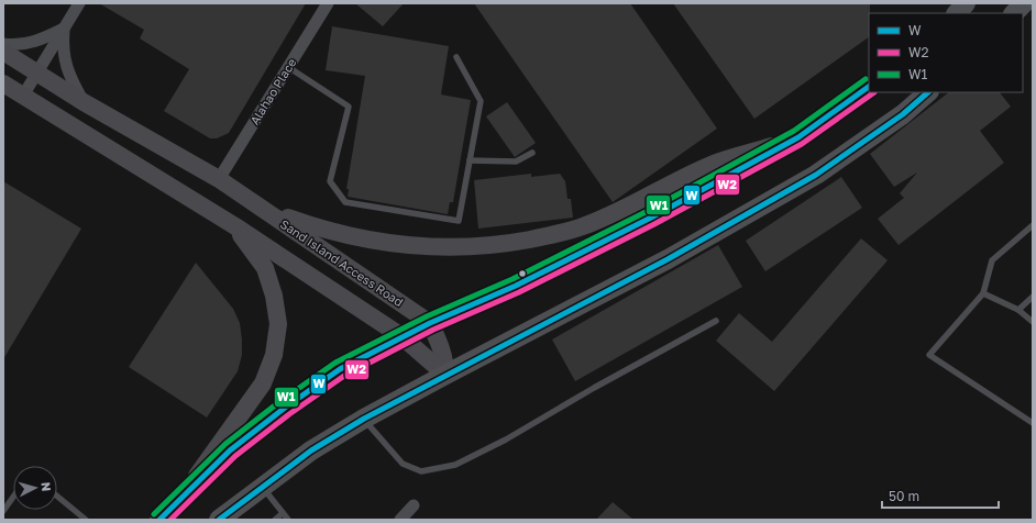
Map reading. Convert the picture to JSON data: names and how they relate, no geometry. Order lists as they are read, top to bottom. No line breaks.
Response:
{"streets":{"main road":["Sand Island Access Road"],"street":["Alahao Place"]},"crossings":[["Alahao Place","Sand Island Access Road"]],"lines":["transit line W1","transit line W","transit line W2"],"legend":["W","W2","W1"],"scale_bar":"50 m","north":"right"}
